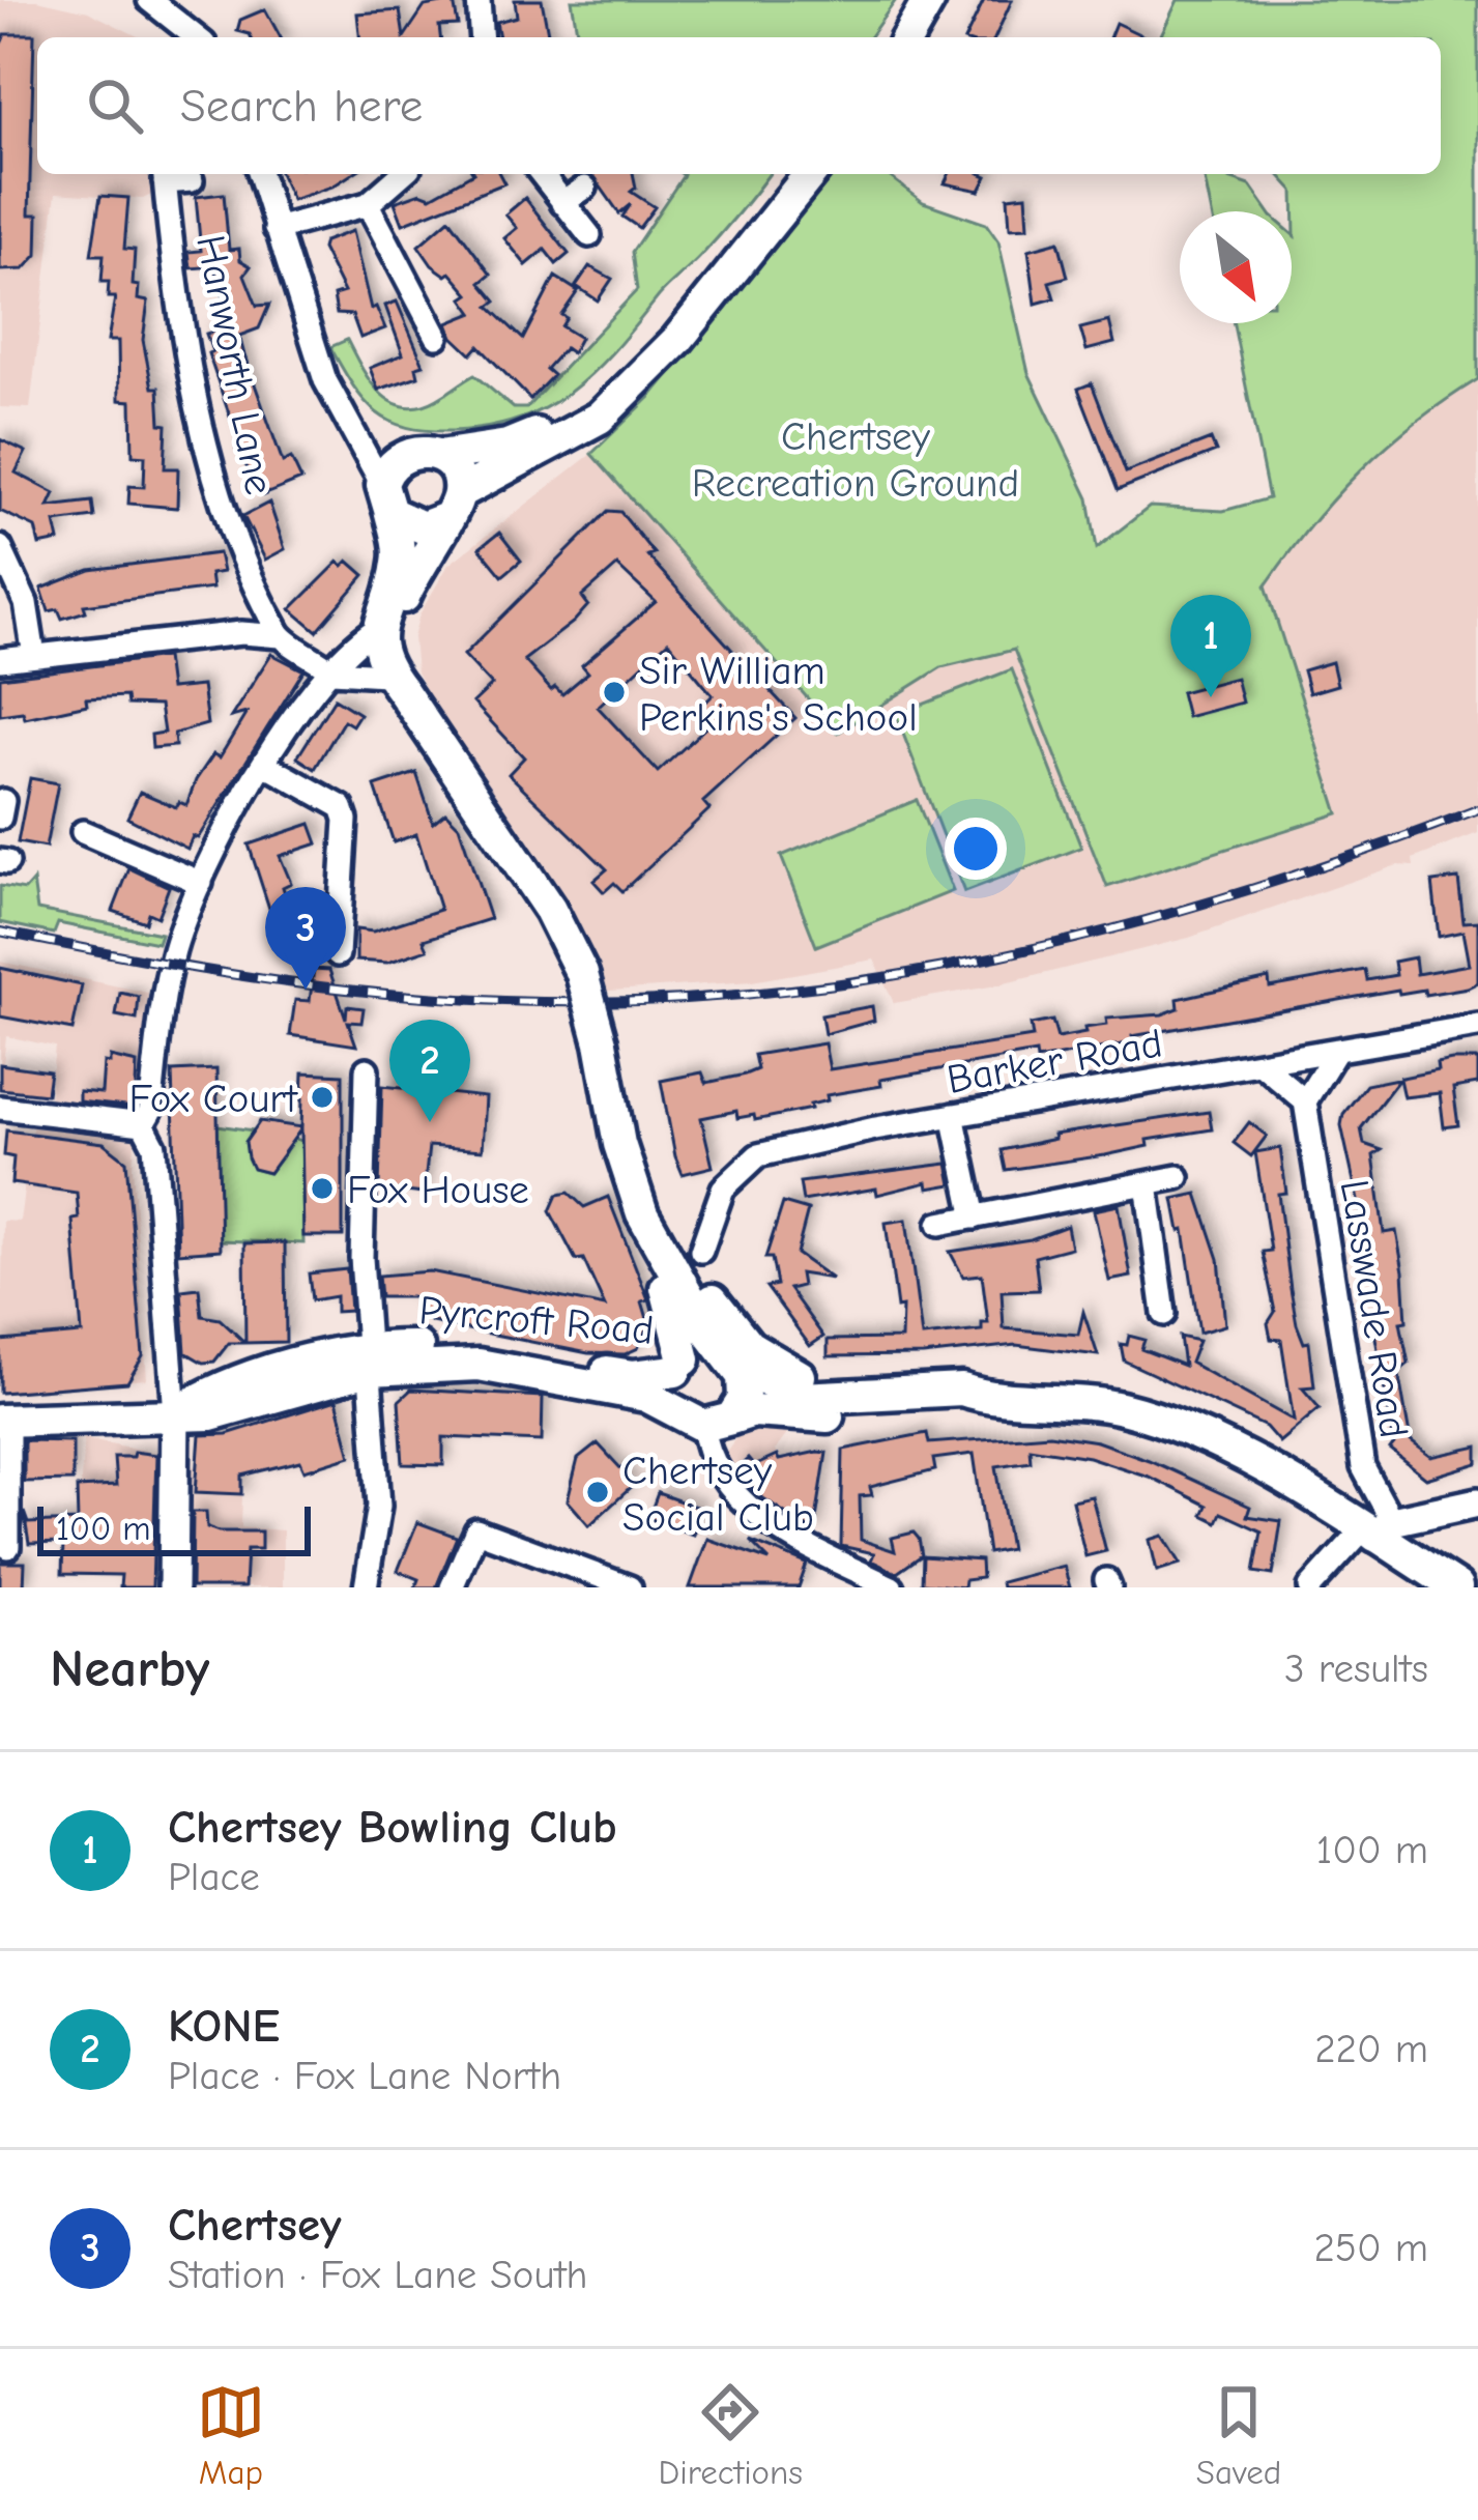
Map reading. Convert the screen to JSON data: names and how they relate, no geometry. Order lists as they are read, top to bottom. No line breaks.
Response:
{"streets":{"main road":["Pyrcroft Road"],"street":["Hanworth Lane","Barker Road","Lasswade Road"]},"crossings":[["Lasswade Road","Pyrcroft Road"]],"parks":["Chertsey Recreation Ground"],"places":["Sir William Perkins's School","Fox Court","Fox House","Chertsey Social Club"],"scale_bar":"100 m","north":"bottom right","page":{"search":"Search here","pins":["1","3","2"],"scale":"100 m","heading":["Nearby","3 results"],"list":[{"mark":"1","name":"Chertsey Bowling Club","note":"Place","value":"100 m"},{"mark":"2","name":"KONE","note":"Place · Fox Lane North","value":"220 m"},{"mark":"3","name":"Chertsey","note":"Station · Fox Lane South","value":"250 m"}],"nav":["Map","Directions","Saved"]}}
